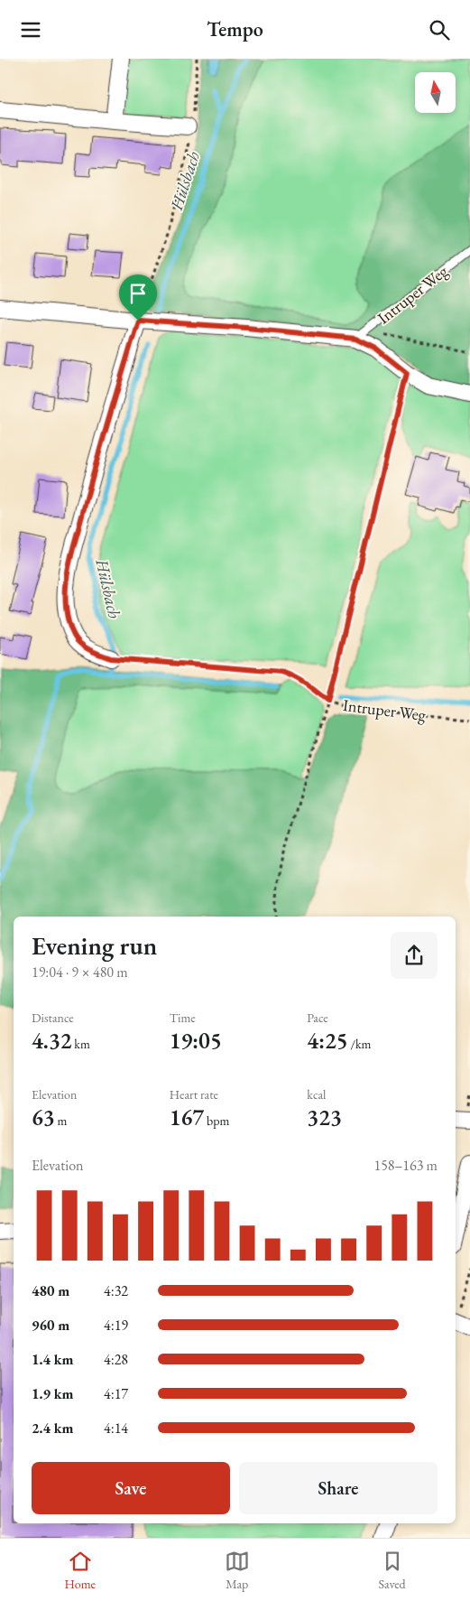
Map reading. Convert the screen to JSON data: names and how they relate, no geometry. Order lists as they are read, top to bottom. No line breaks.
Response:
{"streets":{"street":["Intruper Weg"]},"water":["Hülsbach"],"north":"top","page":{"header":"Tempo","heading":["Evening run","19:04 · 9 × 480 m"],"stats":[["Distance","4.32 km"],["Time","19:05"],["Pace","4:25 /km"],["Elevation","63 m"],["Heart rate","167 bpm"],["kcal","323"]],"chart":["Elevation","158–163 m"],"list":[{"name":"480 m","note":"4:32"},{"name":"960 m","note":"4:19"},{"name":"1.4 km","note":"4:28"},{"name":"1.9 km","note":"4:17"},{"name":"2.4 km","note":"4:14"}],"buttons":["Save","Share"],"tabs":["Home","Map","Saved"]}}
